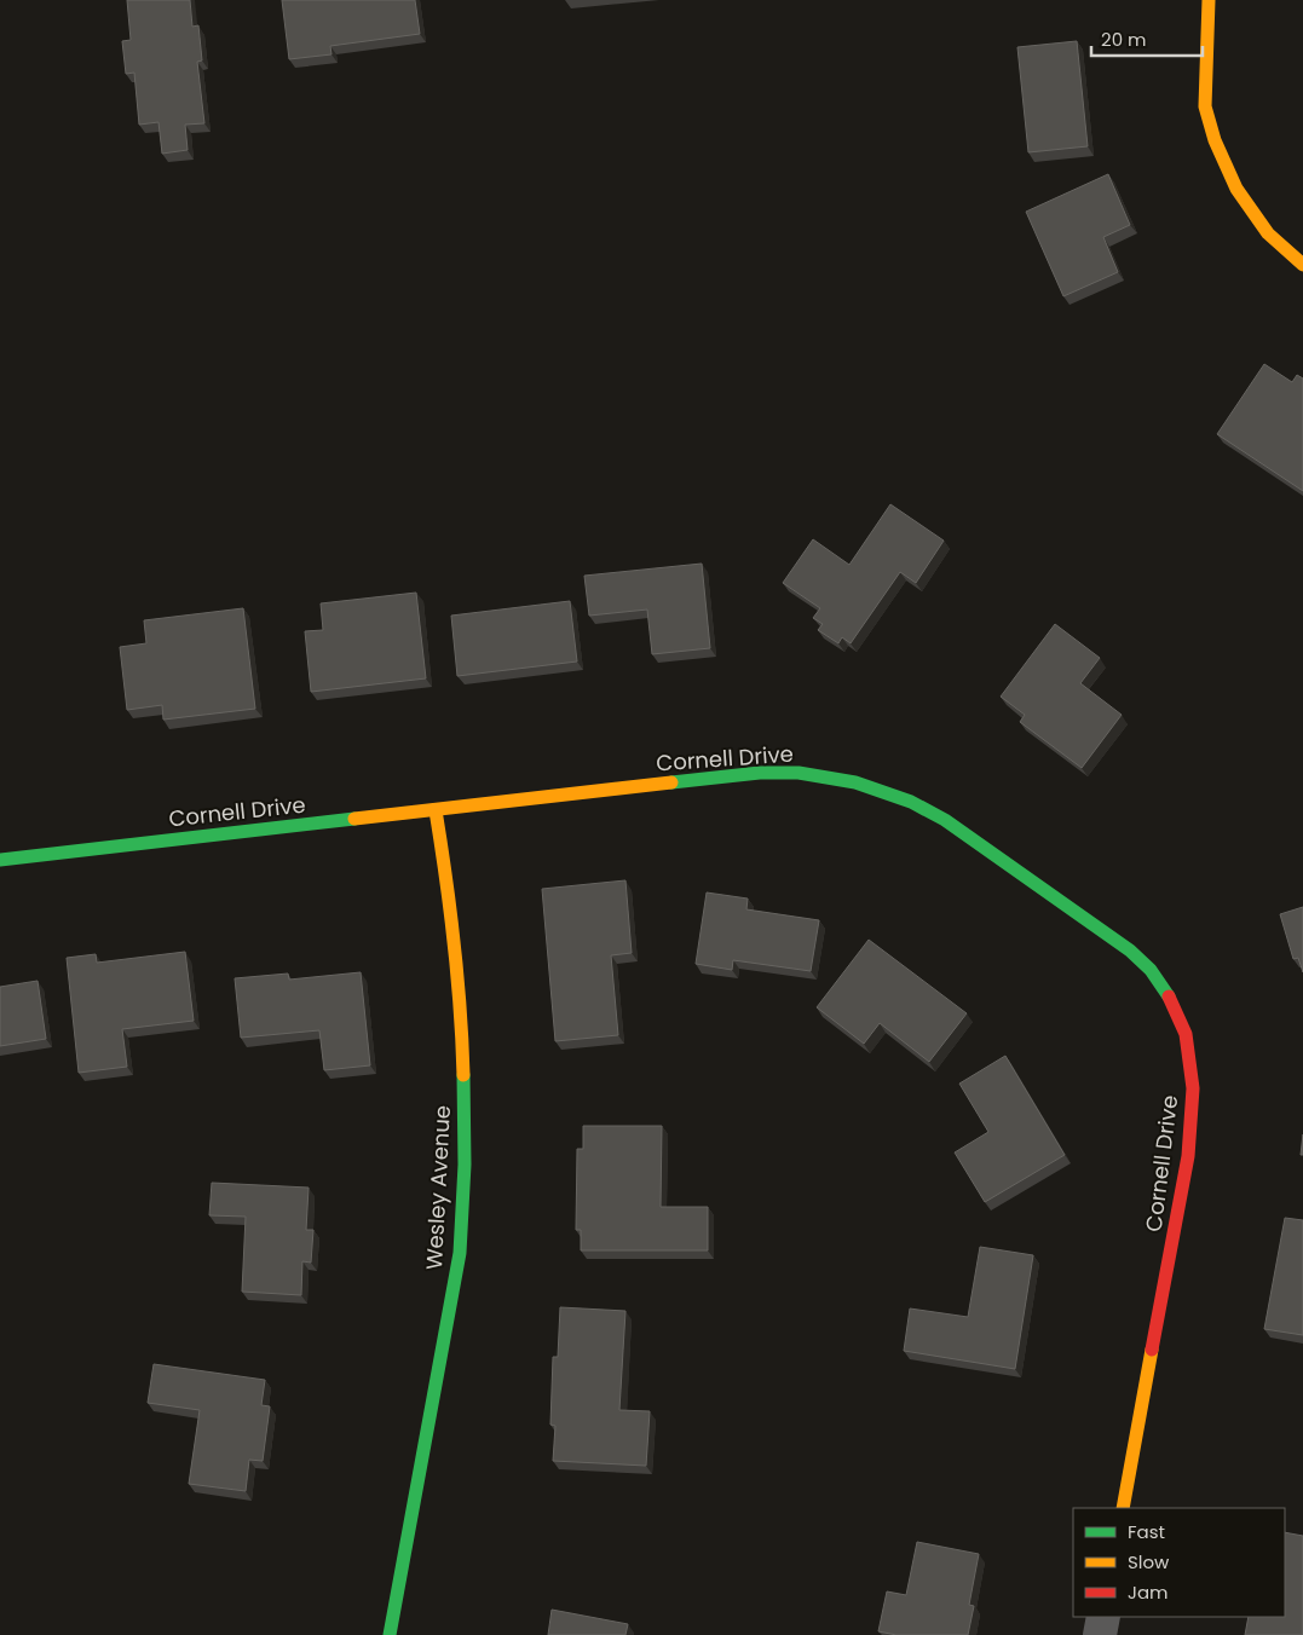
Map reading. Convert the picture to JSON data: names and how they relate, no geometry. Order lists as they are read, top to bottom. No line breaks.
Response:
{"streets":{"street":["Cornell Drive","Wesley Avenue"]},"crossings":[["Cornell Drive","Wesley Avenue"]],"legend":["Fast","Slow","Jam"],"scale_bar":"20 m"}
